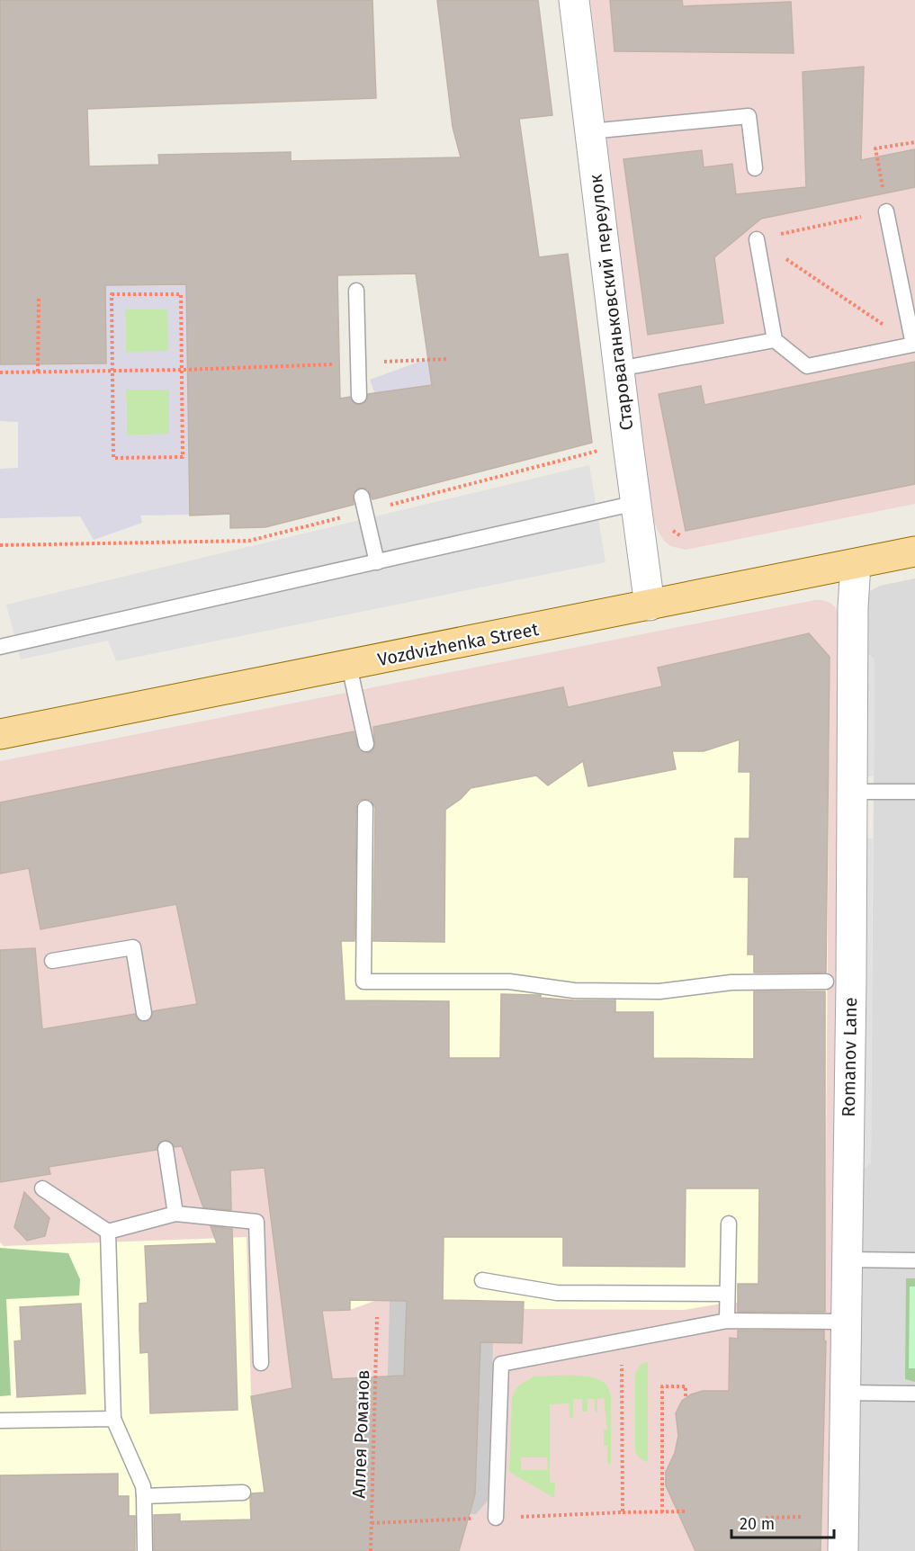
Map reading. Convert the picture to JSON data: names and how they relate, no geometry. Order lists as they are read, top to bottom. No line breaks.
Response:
{"streets":{"main road":["Vozdvizhenka Street"],"street":["Староваганьковский переулок","Romanov Lane"],"path":["Аллея Романов"]},"crossings":[["Староваганьковский переулок","Vozdvizhenka Street"],["Vozdvizhenka Street","Romanov Lane"]],"scale_bar":"20 m"}
